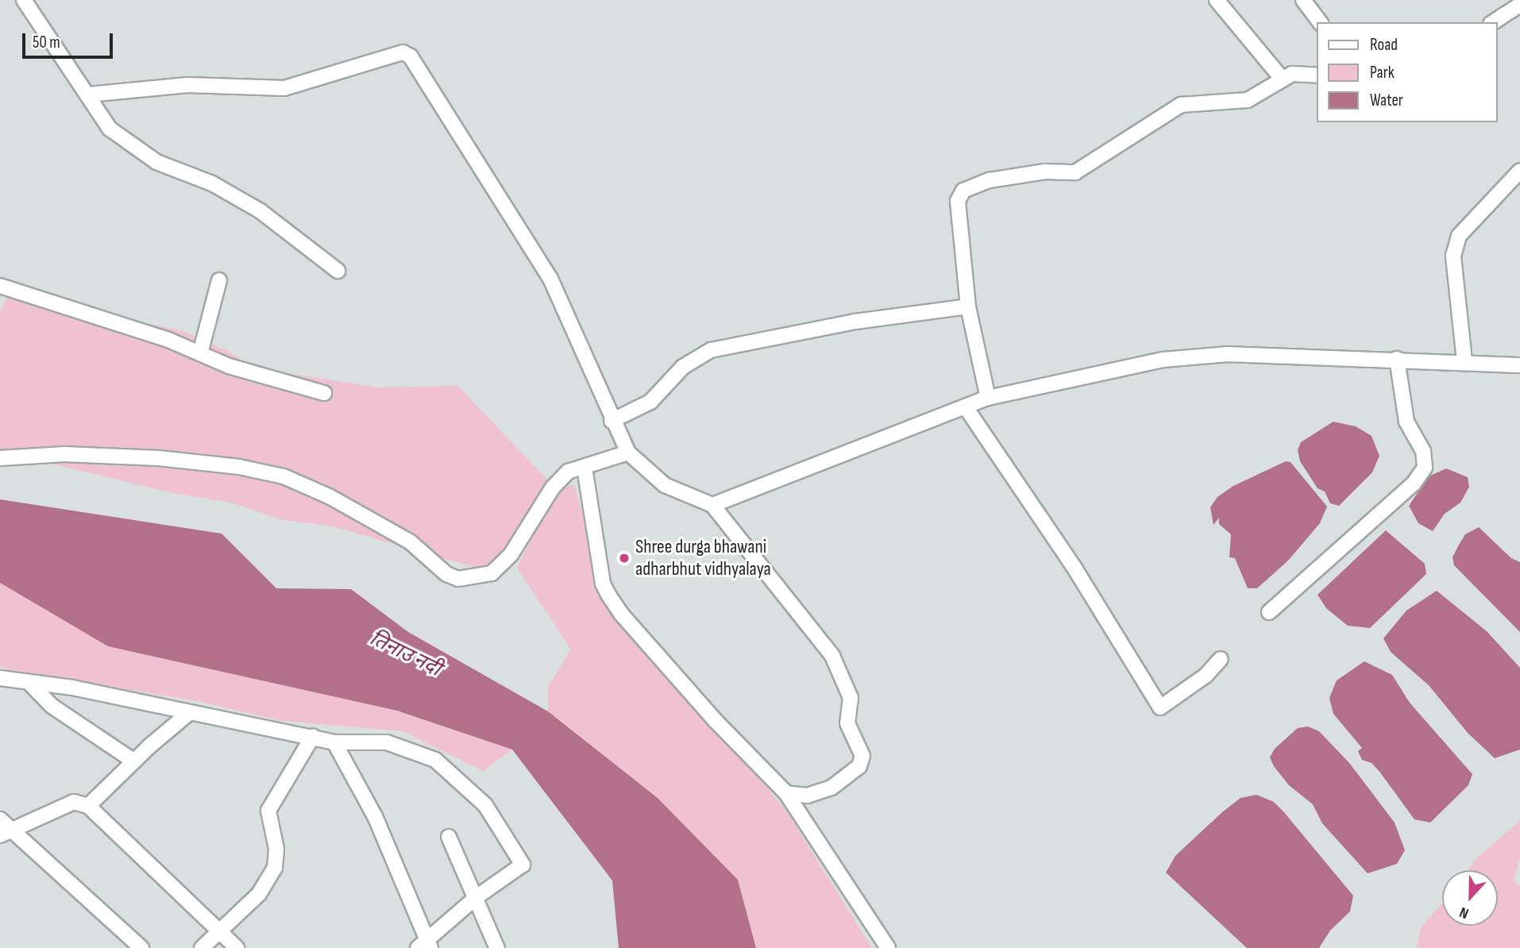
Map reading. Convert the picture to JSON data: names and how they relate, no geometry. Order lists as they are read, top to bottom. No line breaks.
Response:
{"water":["तिनाउ नदी"],"places":["Shree durga bhawani adharbhut vidhyalaya"],"legend":["Road","Park","Water"],"scale_bar":"50 m","north":"bottom"}
